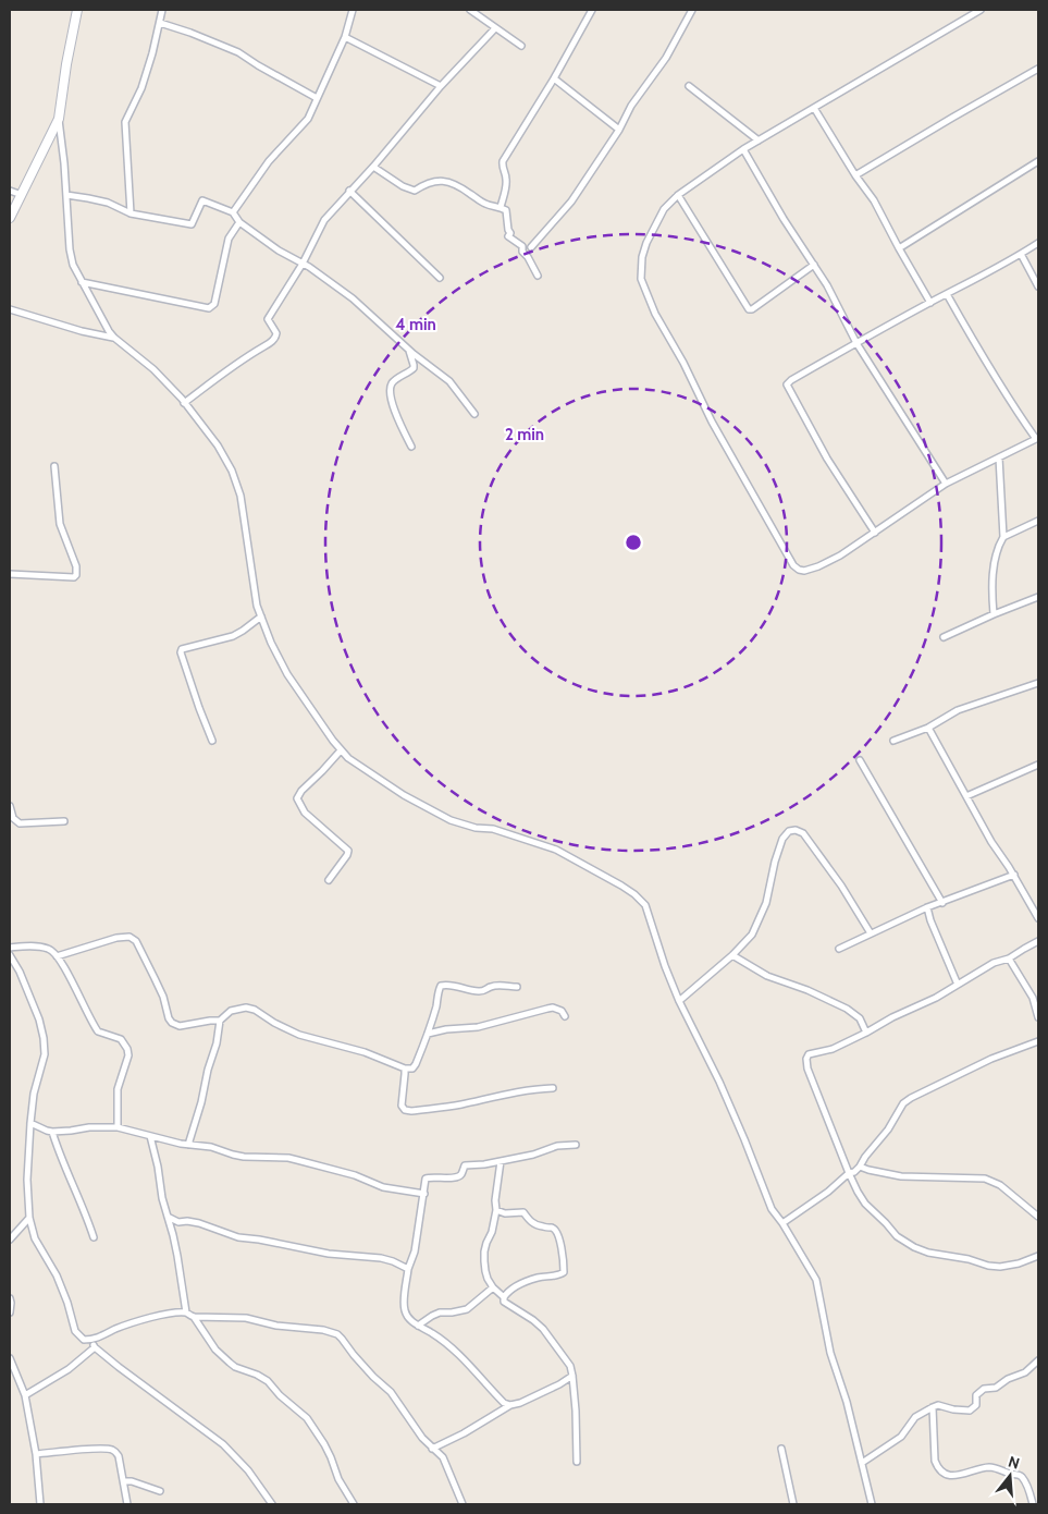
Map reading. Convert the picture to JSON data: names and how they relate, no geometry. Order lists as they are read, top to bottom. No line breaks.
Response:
{"north":"top","rings":["4 min","2 min"]}
